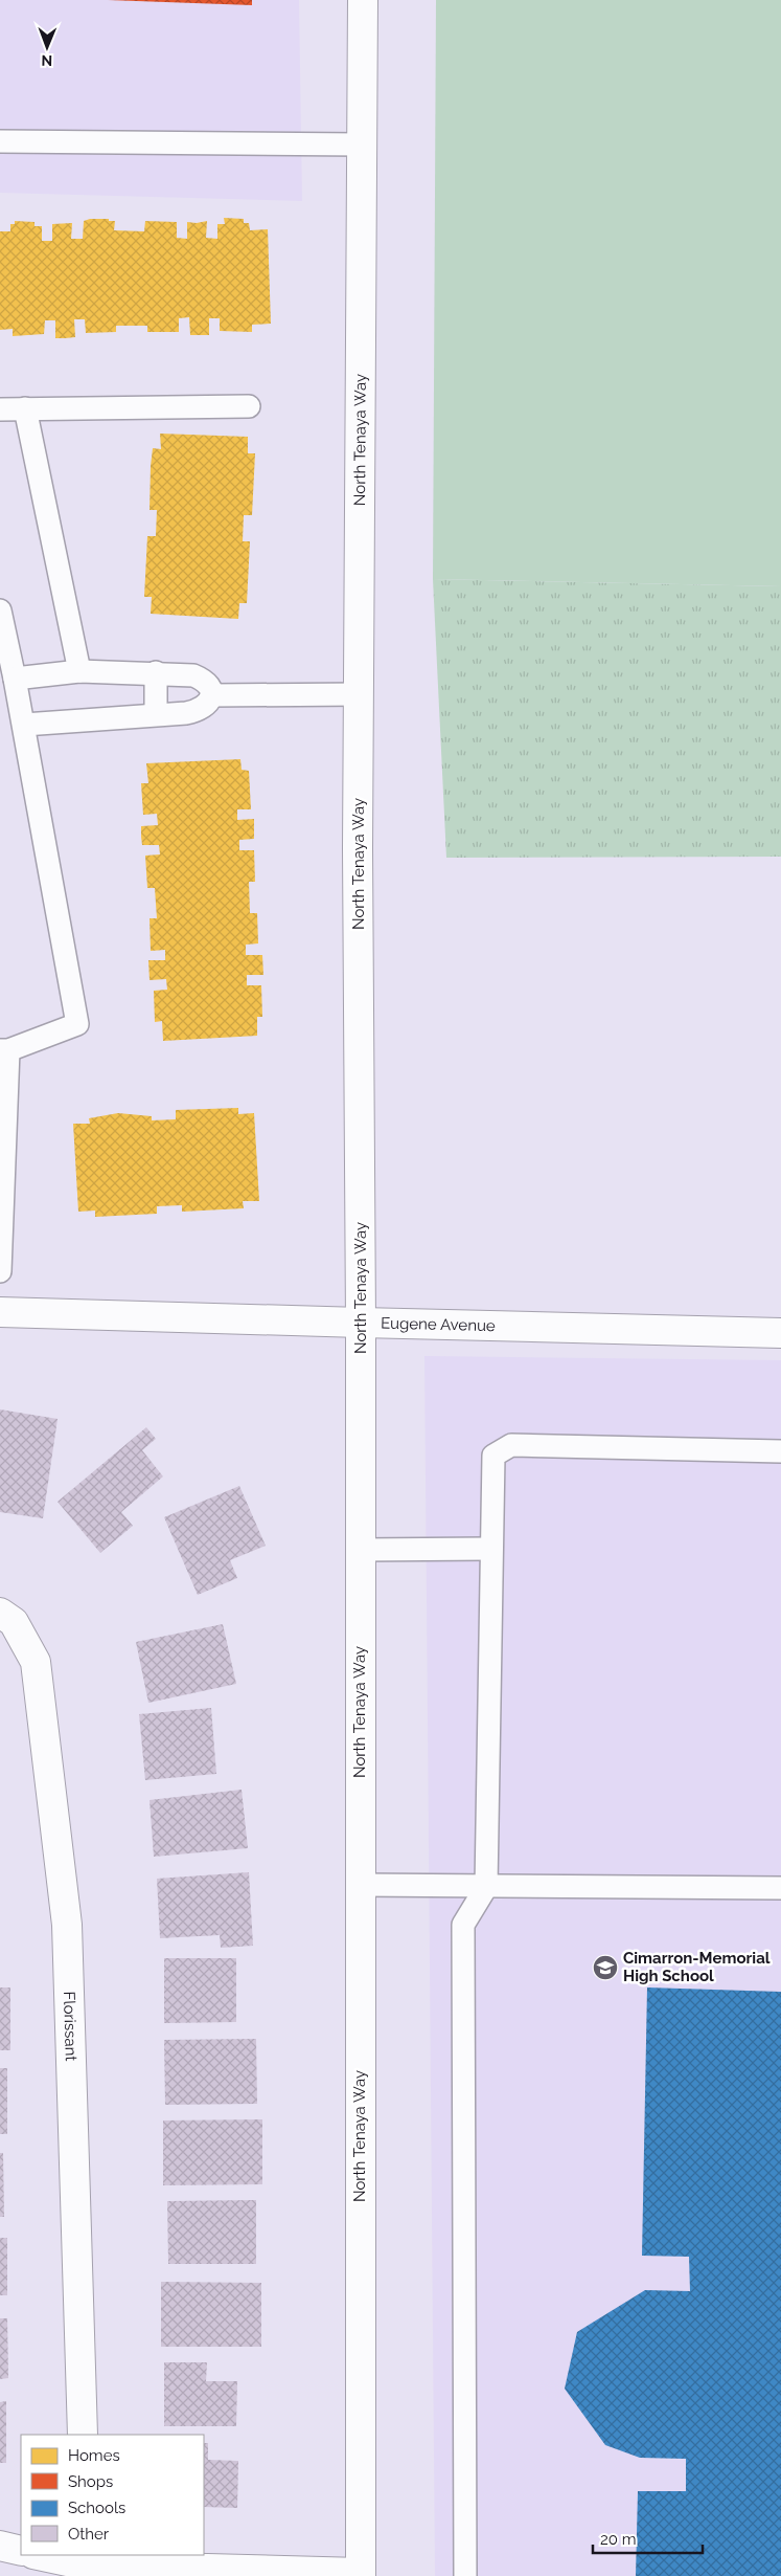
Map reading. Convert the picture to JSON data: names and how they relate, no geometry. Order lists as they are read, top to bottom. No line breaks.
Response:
{"streets":{"main road":["North Tenaya Way","Eugene Avenue","Florissant"]},"crossings":[["North Tenaya Way","Eugene Avenue"]],"places":{"school or university":["Cimarron-Memorial High School"]},"legend":["Homes","Shops","Schools","Other"],"scale_bar":"20 m","north":"bottom"}
